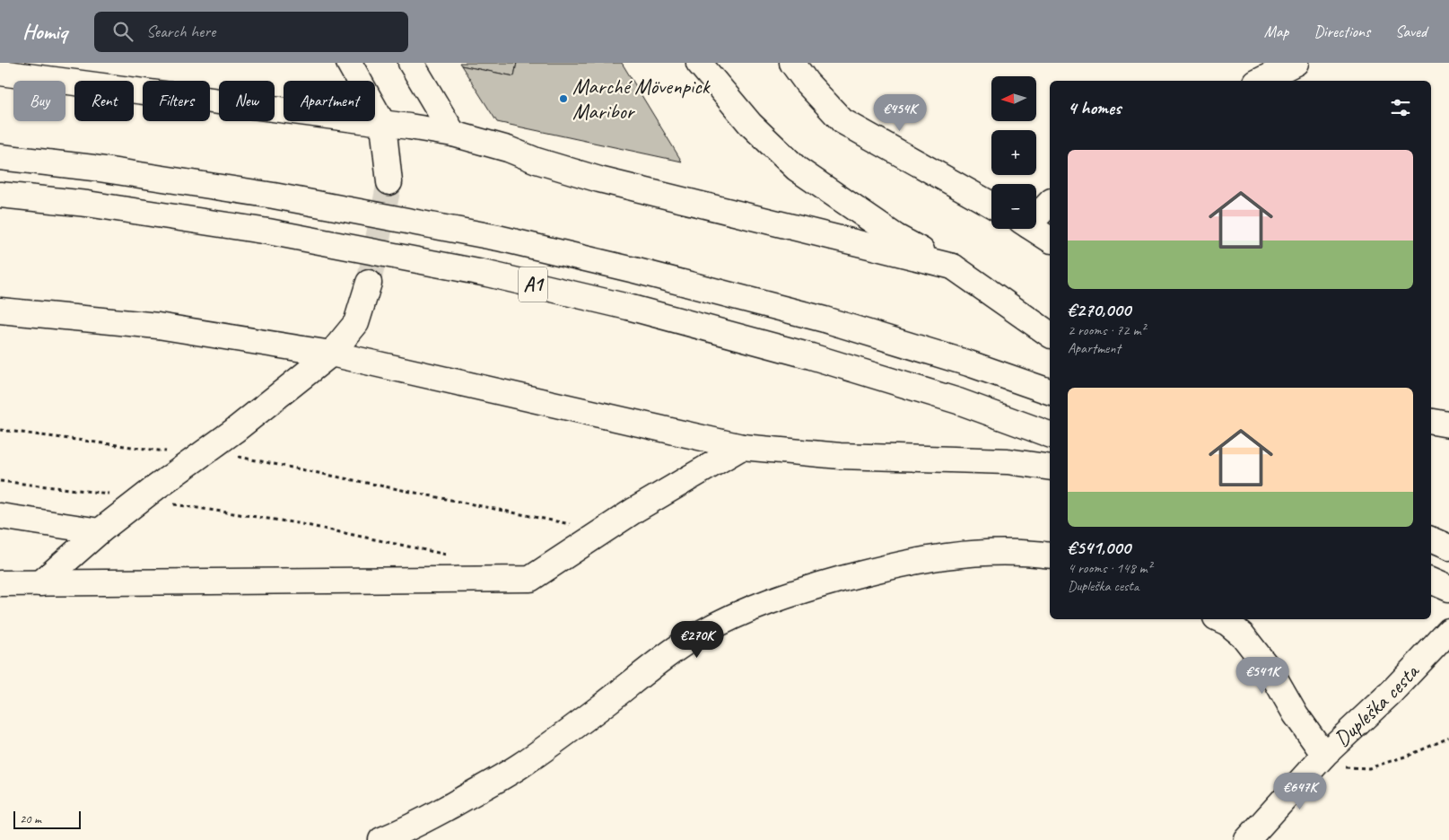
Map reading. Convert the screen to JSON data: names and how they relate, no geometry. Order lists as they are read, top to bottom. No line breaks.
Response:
{"streets":{"main road":["A1","Dupleška cesta"]},"places":["Marché Mövenpick Maribor"],"scale_bar":"20 m","north":"left","page":{"header":"Homiq","search":"Search here","nav":["Map","Directions","Saved"],"map_buttons":["+","−"],"chip":["Buy","Rent","Filters","New","Apartment"],"heading":"4 homes","price":["€454K","€270K","€541K","€647K"],"list":[{"name":"€270,000","note":"2 rooms · 72 m² · Apartment"},{"name":"€541,000","note":"4 rooms · 148 m² · Dupleška cesta"}],"scale":"20 m"}}
